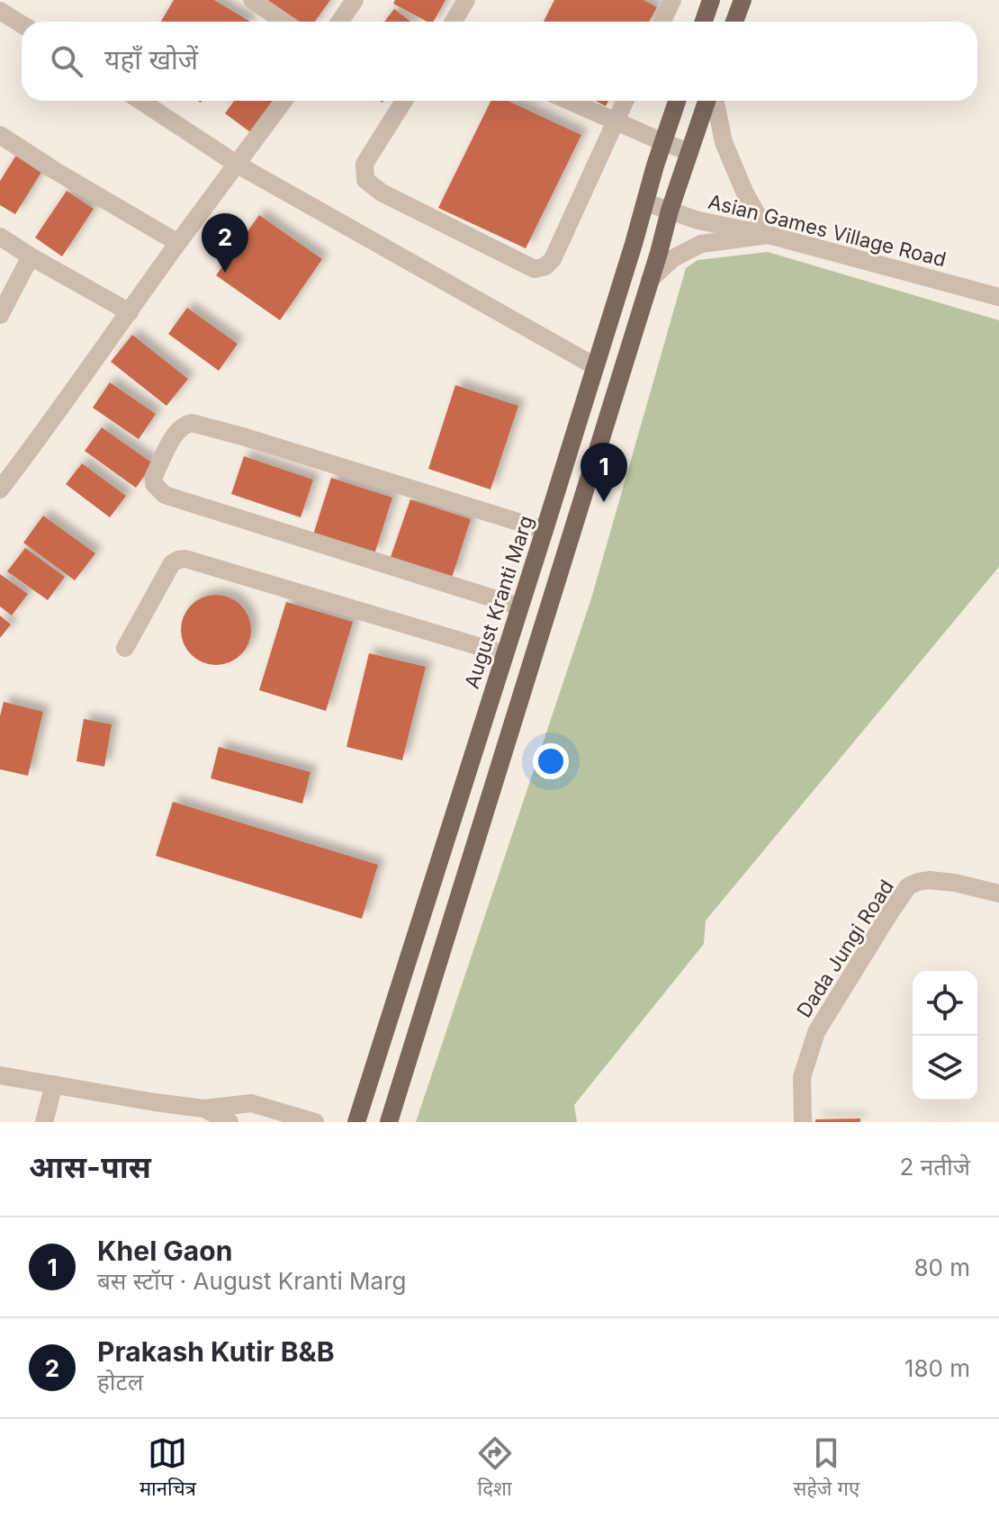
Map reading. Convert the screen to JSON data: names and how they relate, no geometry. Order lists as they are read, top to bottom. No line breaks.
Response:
{"streets":{"main road":["August Kranti Marg"],"street":["Asian Games Village Road","Dada Jungi Road"]},"crossings":[["Asian Games Village Road","August Kranti Marg"]],"page":{"search":"यहाँ खोजें","pins":["2","1"],"heading":["आस-पास","2 नतीजे"],"list":[{"mark":"1","name":"Khel Gaon","note":"बस स्टॉप · August Kranti Marg","value":"80 m"},{"mark":"2","name":"Prakash Kutir B&B","note":"होटल","value":"180 m"}],"nav":["मानचित्र","दिशा","सहेजे गए"]}}
